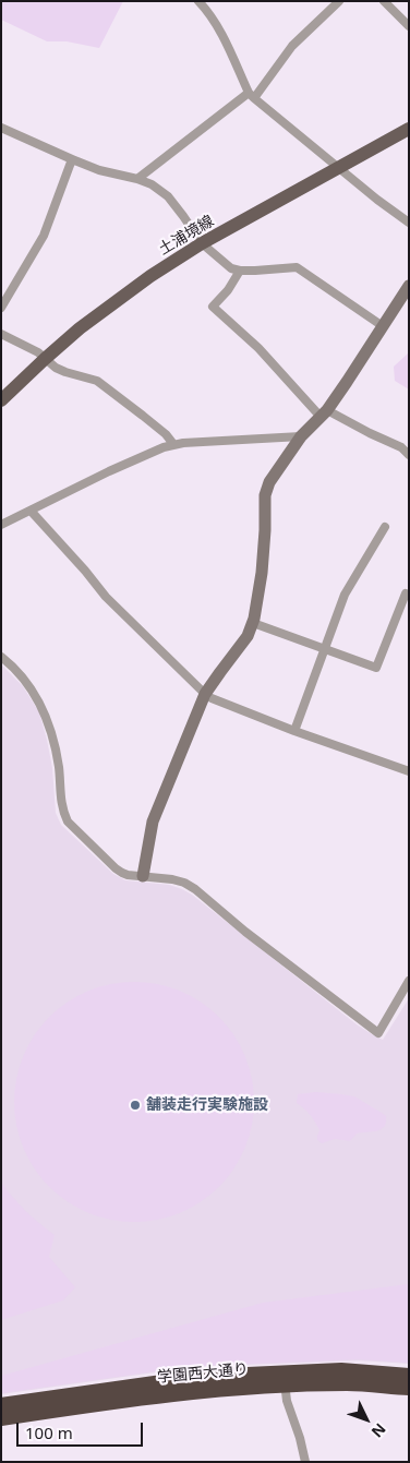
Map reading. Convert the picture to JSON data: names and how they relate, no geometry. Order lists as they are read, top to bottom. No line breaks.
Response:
{"streets":{"highway":["学園西大通り"],"main road":["土浦境線"]},"places":["舗装走行実験施設"],"scale_bar":"100 m","north":"bottom right"}
